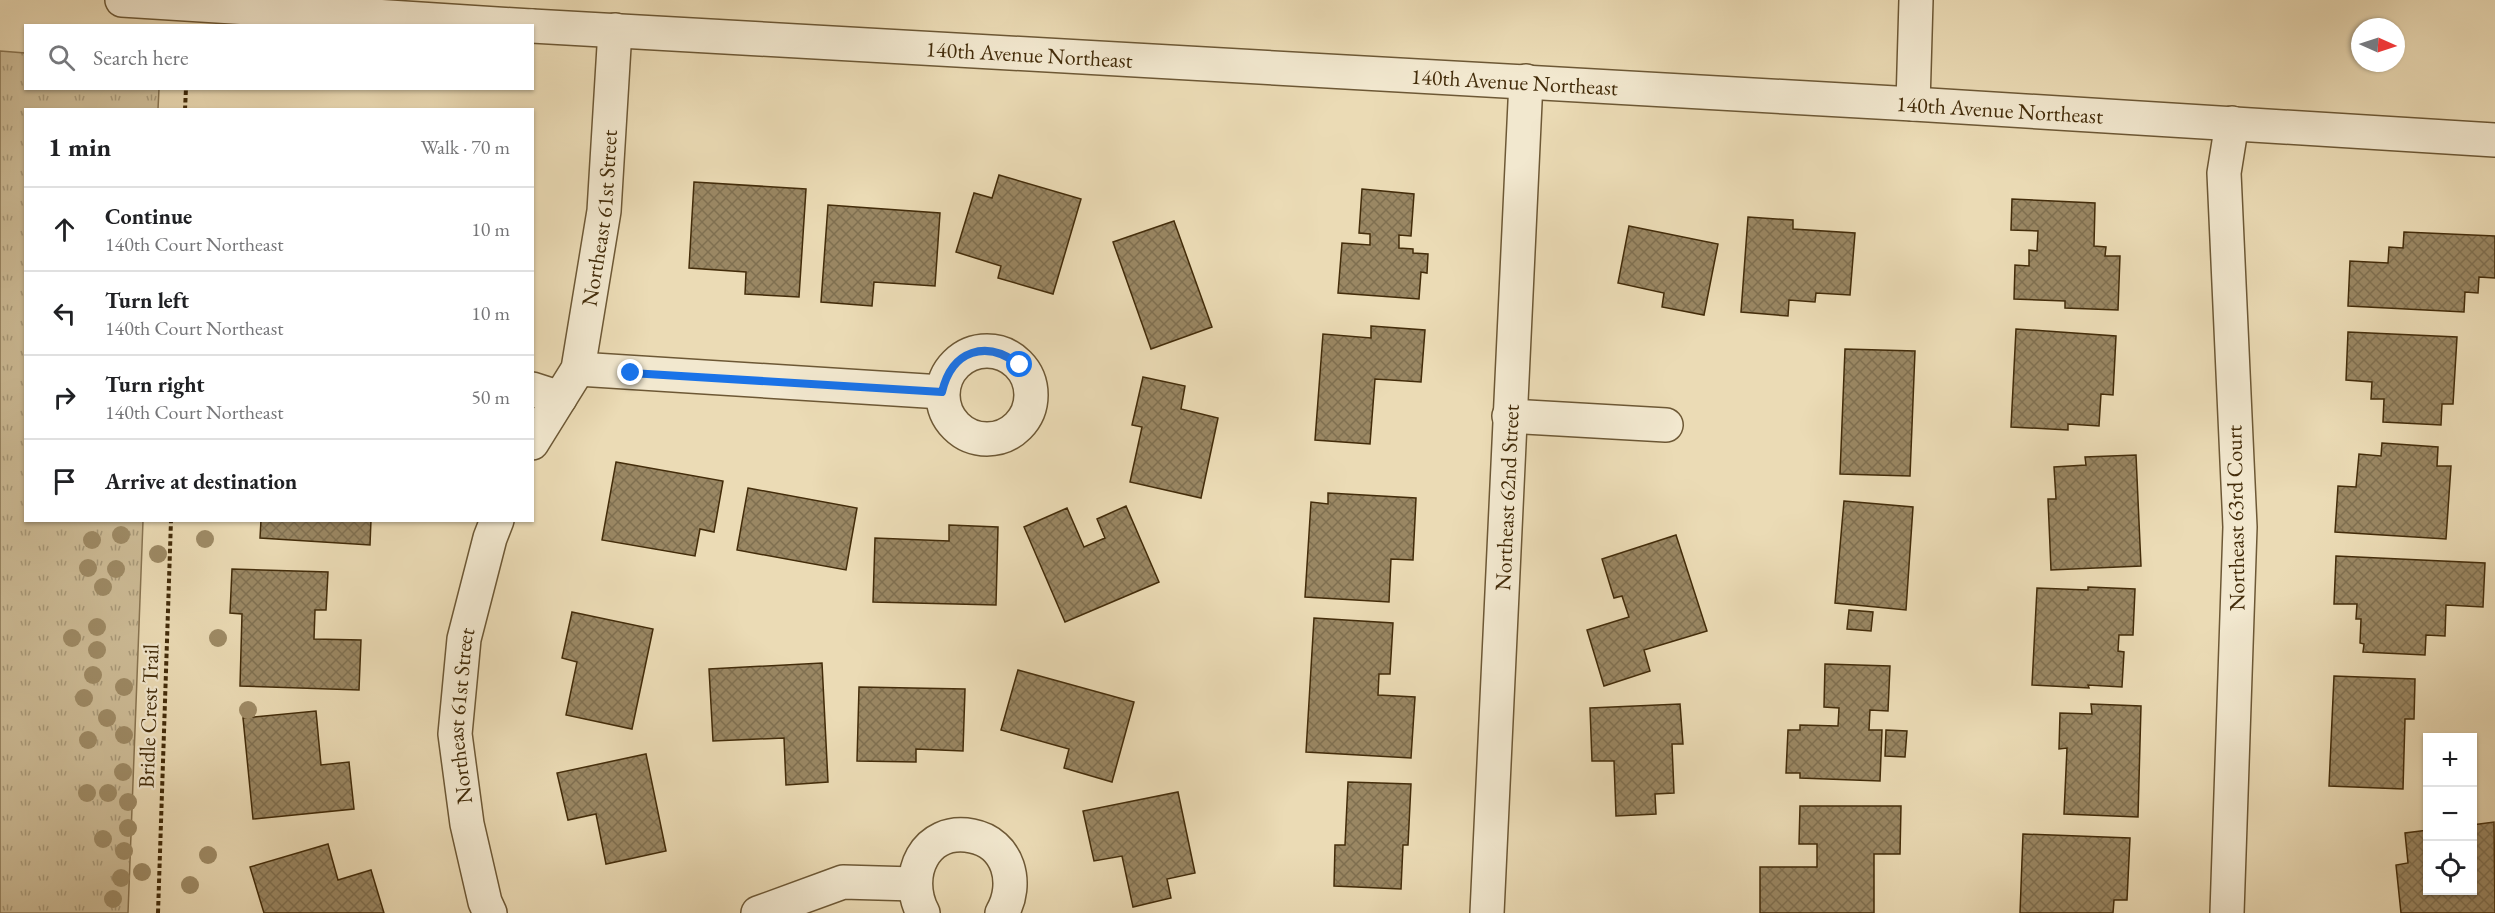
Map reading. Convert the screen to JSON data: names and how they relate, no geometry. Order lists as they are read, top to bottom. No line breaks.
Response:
{"streets":{"street":["140th Avenue Northeast","Northeast 61st Street","Northeast 62nd Street","Northeast 63rd Court"],"path":["Bridle Crest Trail"]},"crossings":[["140th Avenue Northeast","Northeast 61st Street"],["140th Avenue Northeast","Northeast 62nd Street"],["140th Avenue Northeast","Northeast 63rd Court"]],"north":"right","page":{"search":"Search here","heading":["1 min","Walk · 70 m"],"list":[["Continue","140th Court Northeast","10 m"],["Turn left","140th Court Northeast","10 m"],["Turn right","140th Court Northeast","50 m"],"Arrive at destination"],"map_buttons":["+","−"]}}
